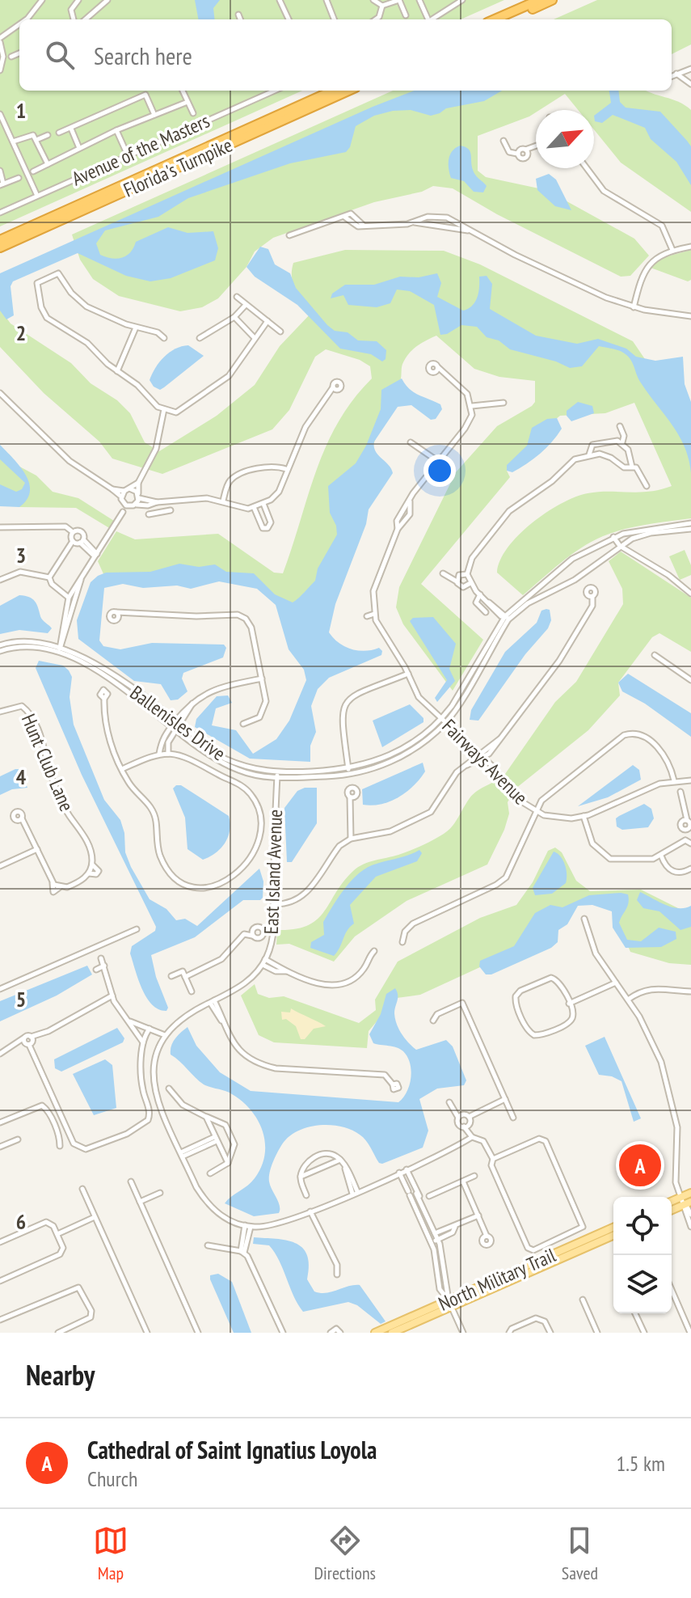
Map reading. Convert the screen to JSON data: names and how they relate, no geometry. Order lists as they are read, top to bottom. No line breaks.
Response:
{"streets":{"highway":["Florida's Turnpike"],"main road":["North Military Trail"],"street":["Avenue of the Masters","Ballenisles Drive","Fairways Avenue","Hunt Club Lane","East Island Avenue"]},"crossings":[["Ballenisles Drive","Fairways Avenue"],["Ballenisles Drive","East Island Avenue"]],"north":"top right","page":{"search":"Search here","pins":"A","heading":"Nearby","list":[{"mark":"A","name":"Cathedral of Saint Ignatius Loyola","note":"Church","value":"1.5 km"}],"nav":["Map","Directions","Saved"]},"grid":{"rows":["1","2","3","4","5","6"]}}
